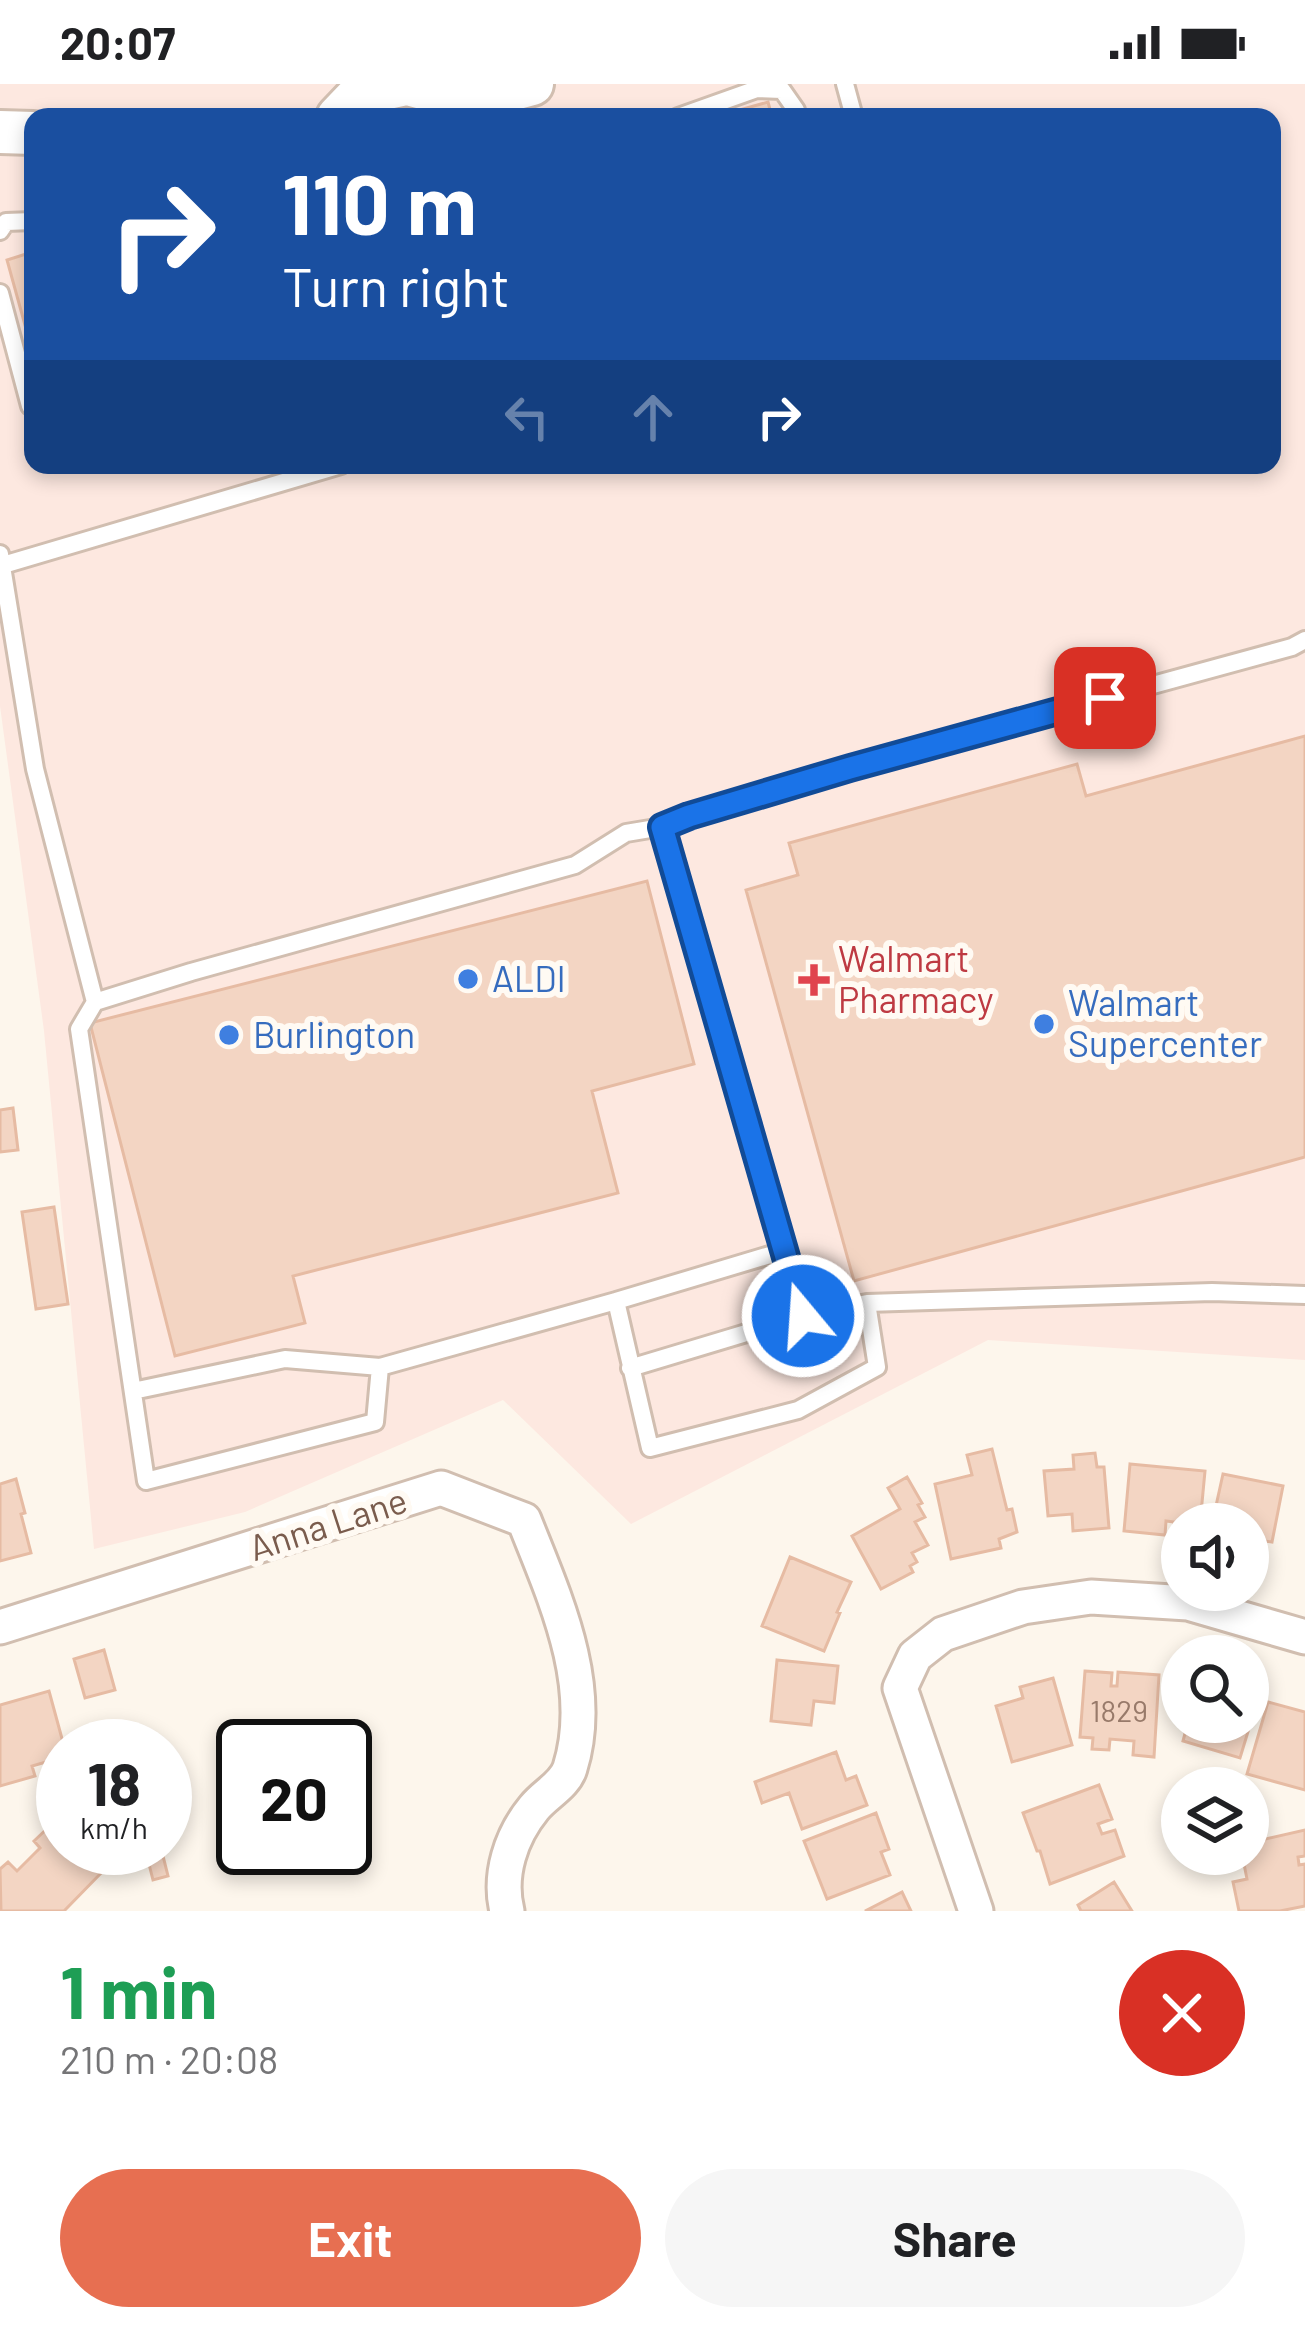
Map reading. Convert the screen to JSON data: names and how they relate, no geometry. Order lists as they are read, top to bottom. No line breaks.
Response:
{"streets":{"street":["Anna Lane"]},"places":{"other":["ALDI","Walmart Supercenter","Burlington"],"health":["Walmart Pharmacy"]},"house_numbers":["1829"],"page":{"status":"20:07","turn":["110 m","Turn right"],"speed":"18 km/h","limit":"20","heading":["1 min","210 m · 20:08"],"buttons":["Exit","Share"]}}
